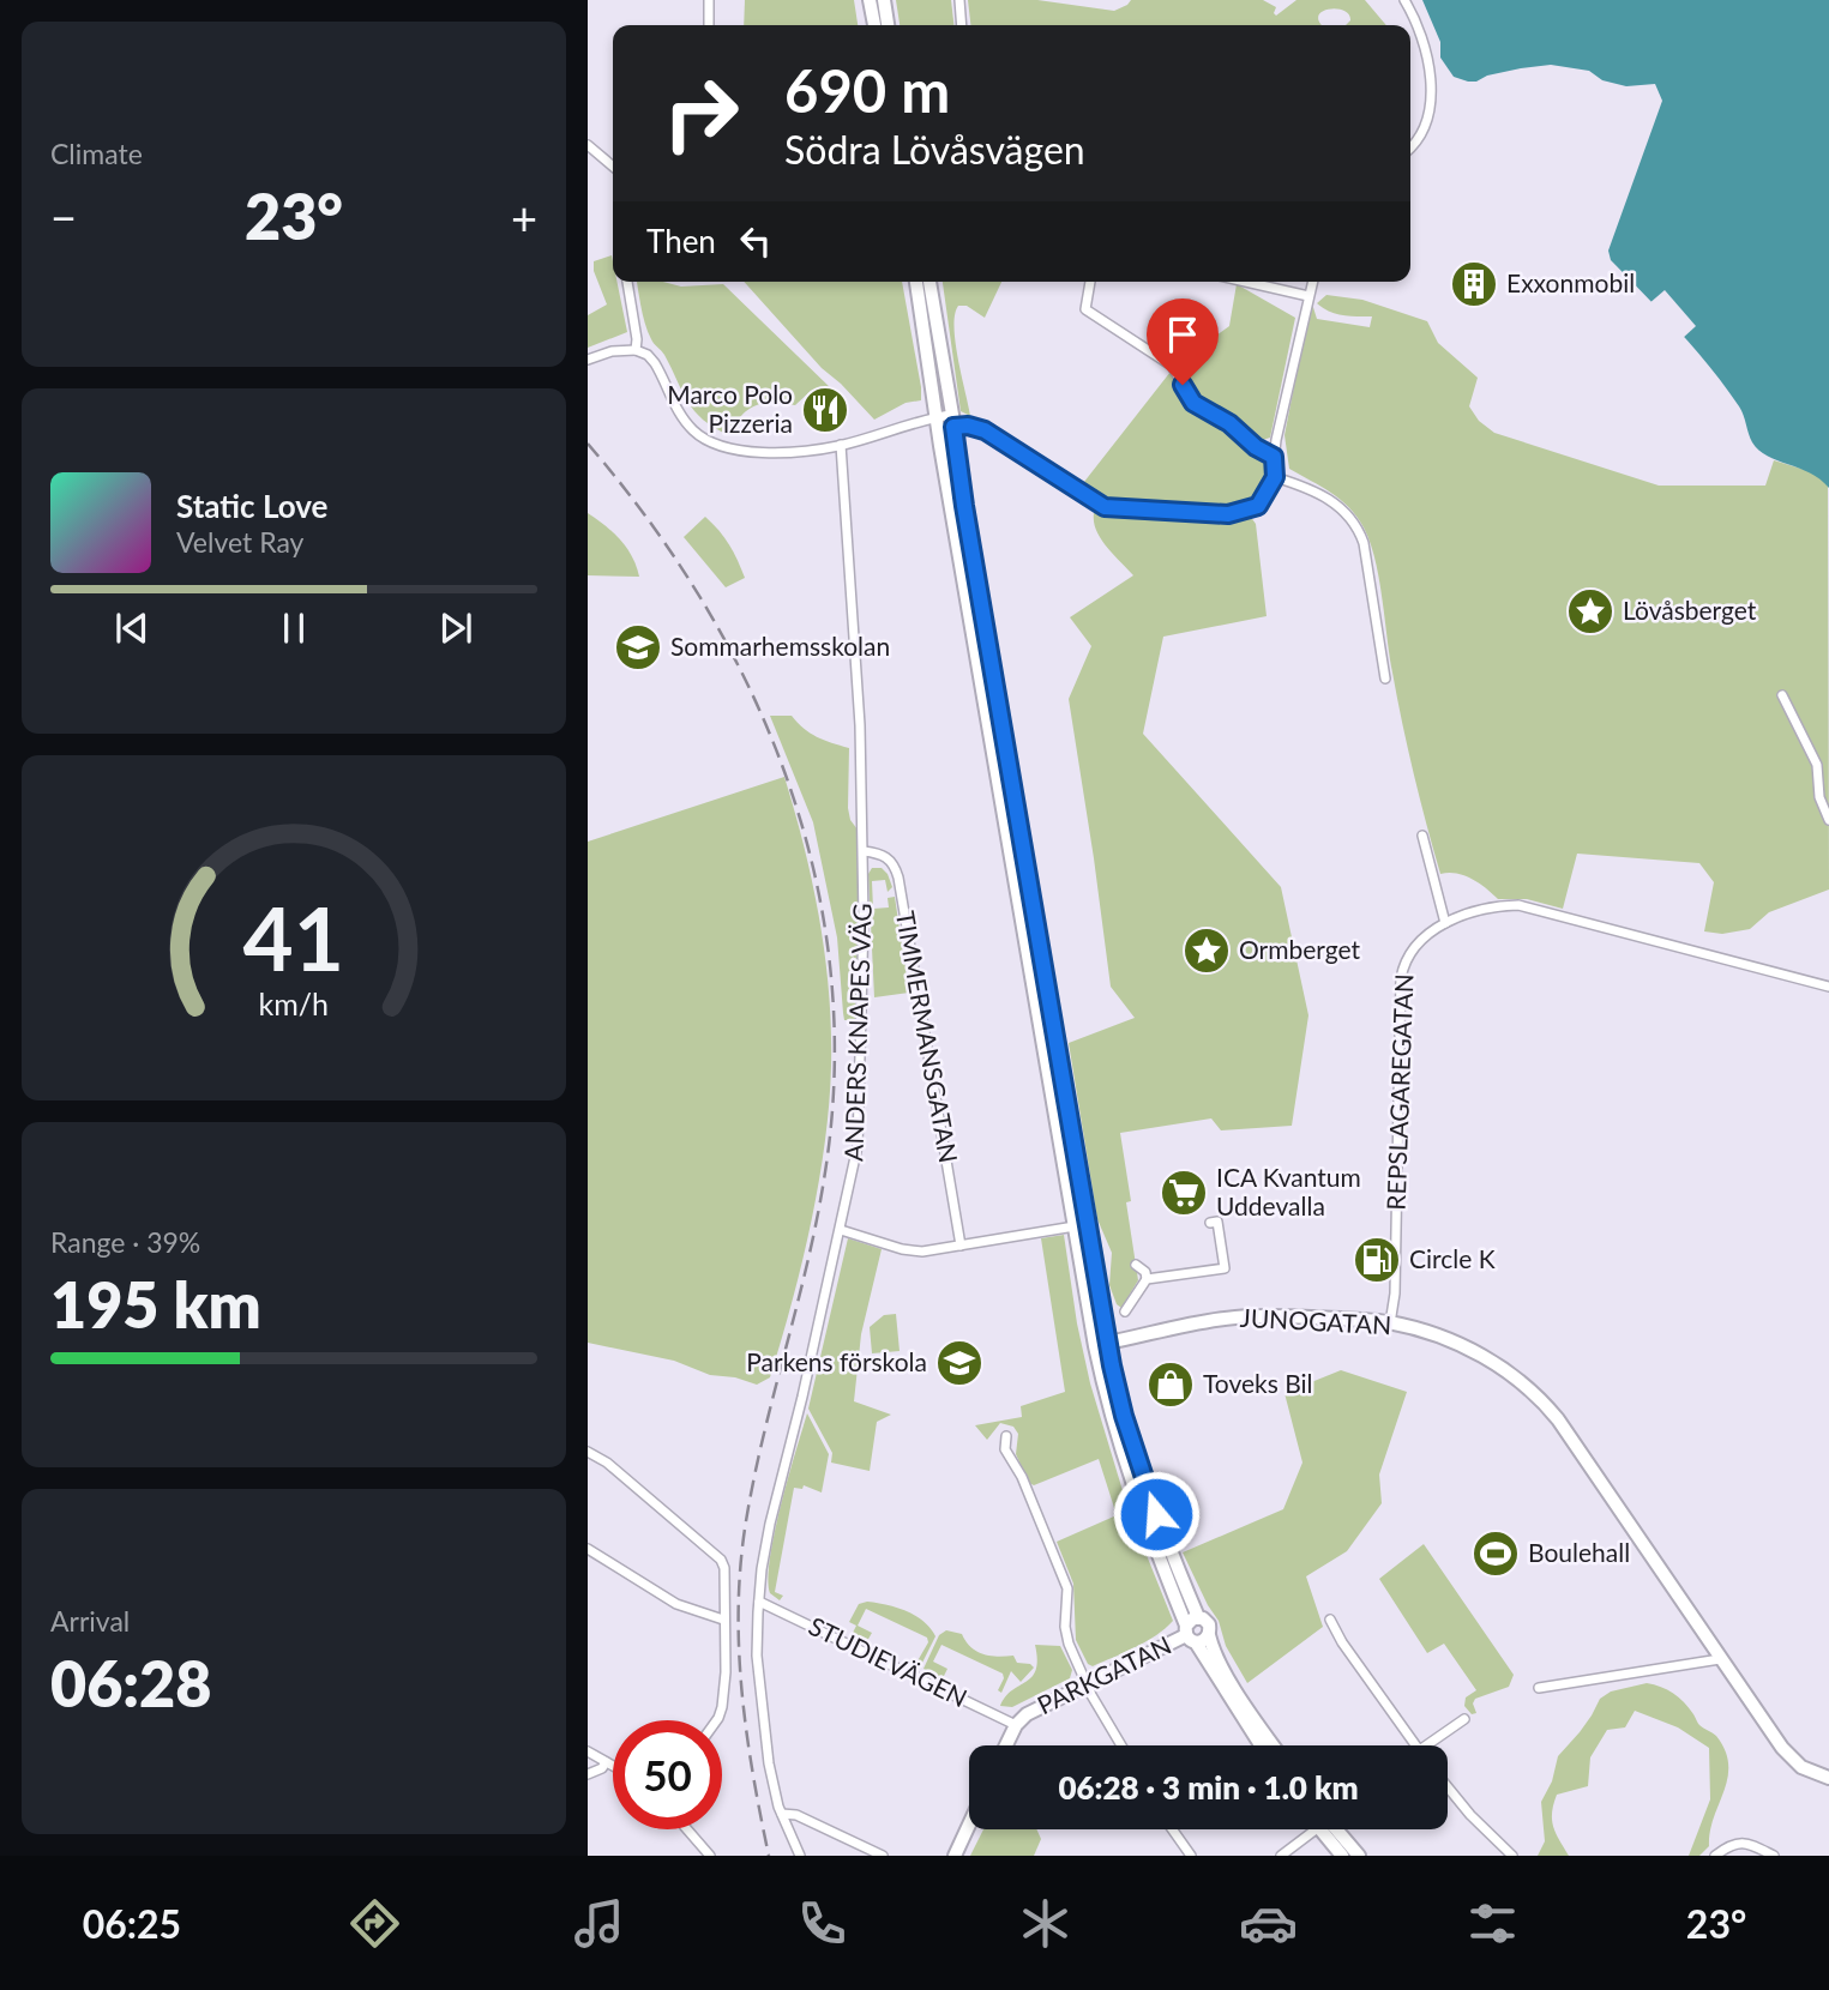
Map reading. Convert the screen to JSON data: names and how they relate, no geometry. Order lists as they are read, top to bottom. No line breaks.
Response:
{"streets":{"main road":["JUNOGATAN","PARKGATAN"],"street":["ANDERS KNAPES VÄG","TIMMERMANSGATAN","REPSLAGAREGATAN","STUDIEVÄGEN"]},"crossings":[["ANDERS KNAPES VÄG","TIMMERMANSGATAN"],["ANDERS KNAPES VÄG","STUDIEVÄGEN"],["REPSLAGAREGATAN","JUNOGATAN"],["STUDIEVÄGEN","PARKGATAN"]],"places":{"building":["Exxonmobil"],"restaurant":["Marco Polo Pizzeria"],"place":["Lövåsberget","Ormberget"],"school or university":["Sommarhemsskolan","Parkens förskola"],"supermarket":["ICA Kvantum Uddevalla"],"fuel station":["Circle K"],"shop":["Toveks Bil"],"sports":["Boulehall"]},"page":{"tile":["Climate",["Range · 39%","195 km"],["Arrival","06:28"]],"turn":["690 m","Södra Lövåsvägen"],"heat":["−","23°","+"],"then":"Then","song":["Static Love","Velvet Ray"],"limit":"50","trip":"06:28 · 3 min · 1.0 km","tabs":["06:25","23°"],"gauge":["41","km/h"]}}
